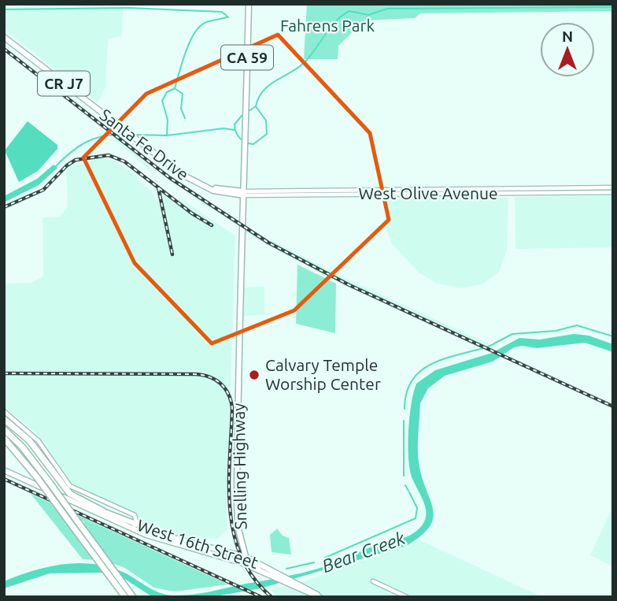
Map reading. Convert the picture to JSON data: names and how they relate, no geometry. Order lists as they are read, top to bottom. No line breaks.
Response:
{"streets":{"main road":["CA 59","CR J7","Santa Fe Drive","West Olive Avenue","Snelling Highway","West 16th Street"]},"crossings":[["CA 59","Santa Fe Drive"],["CA 59","West Olive Avenue"],["CA 59","Snelling Highway"],["Santa Fe Drive","West Olive Avenue"],["Santa Fe Drive","Snelling Highway"],["West Olive Avenue","Snelling Highway"],["Snelling Highway","West 16th Street"]],"water":["Bear Creek"],"parks":["Fahrens Park"],"places":["Calvary Temple Worship Center"],"north":"top"}
